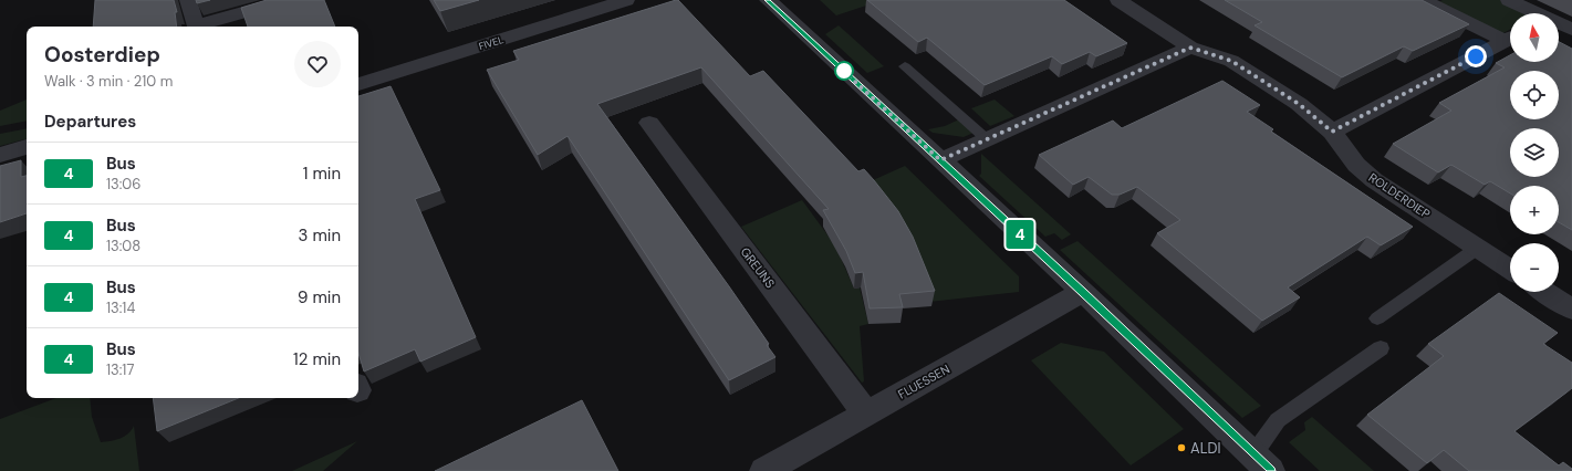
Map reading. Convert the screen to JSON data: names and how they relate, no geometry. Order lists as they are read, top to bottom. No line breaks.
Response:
{"streets":{"street":["FIVEL","ROLDERDIEP","GREUNS","FLUESSEN"]},"crossings":[["GREUNS","FLUESSEN"]],"places":["ALDI"],"lines":["bus line 4"],"north":"top","page":{"on_map":"4","map_buttons":["+","−"],"heading":[["Oosterdiep","Walk · 3 min · 210 m"],"Departures"],"list":[{"mark":"4","name":"Bus","note":"13:06","value":"1 min"},{"mark":"4","name":"Bus","note":"13:08","value":"3 min"},{"mark":"4","name":"Bus","note":"13:14","value":"9 min"},{"mark":"4","name":"Bus","note":"13:17","value":"12 min"}]}}
